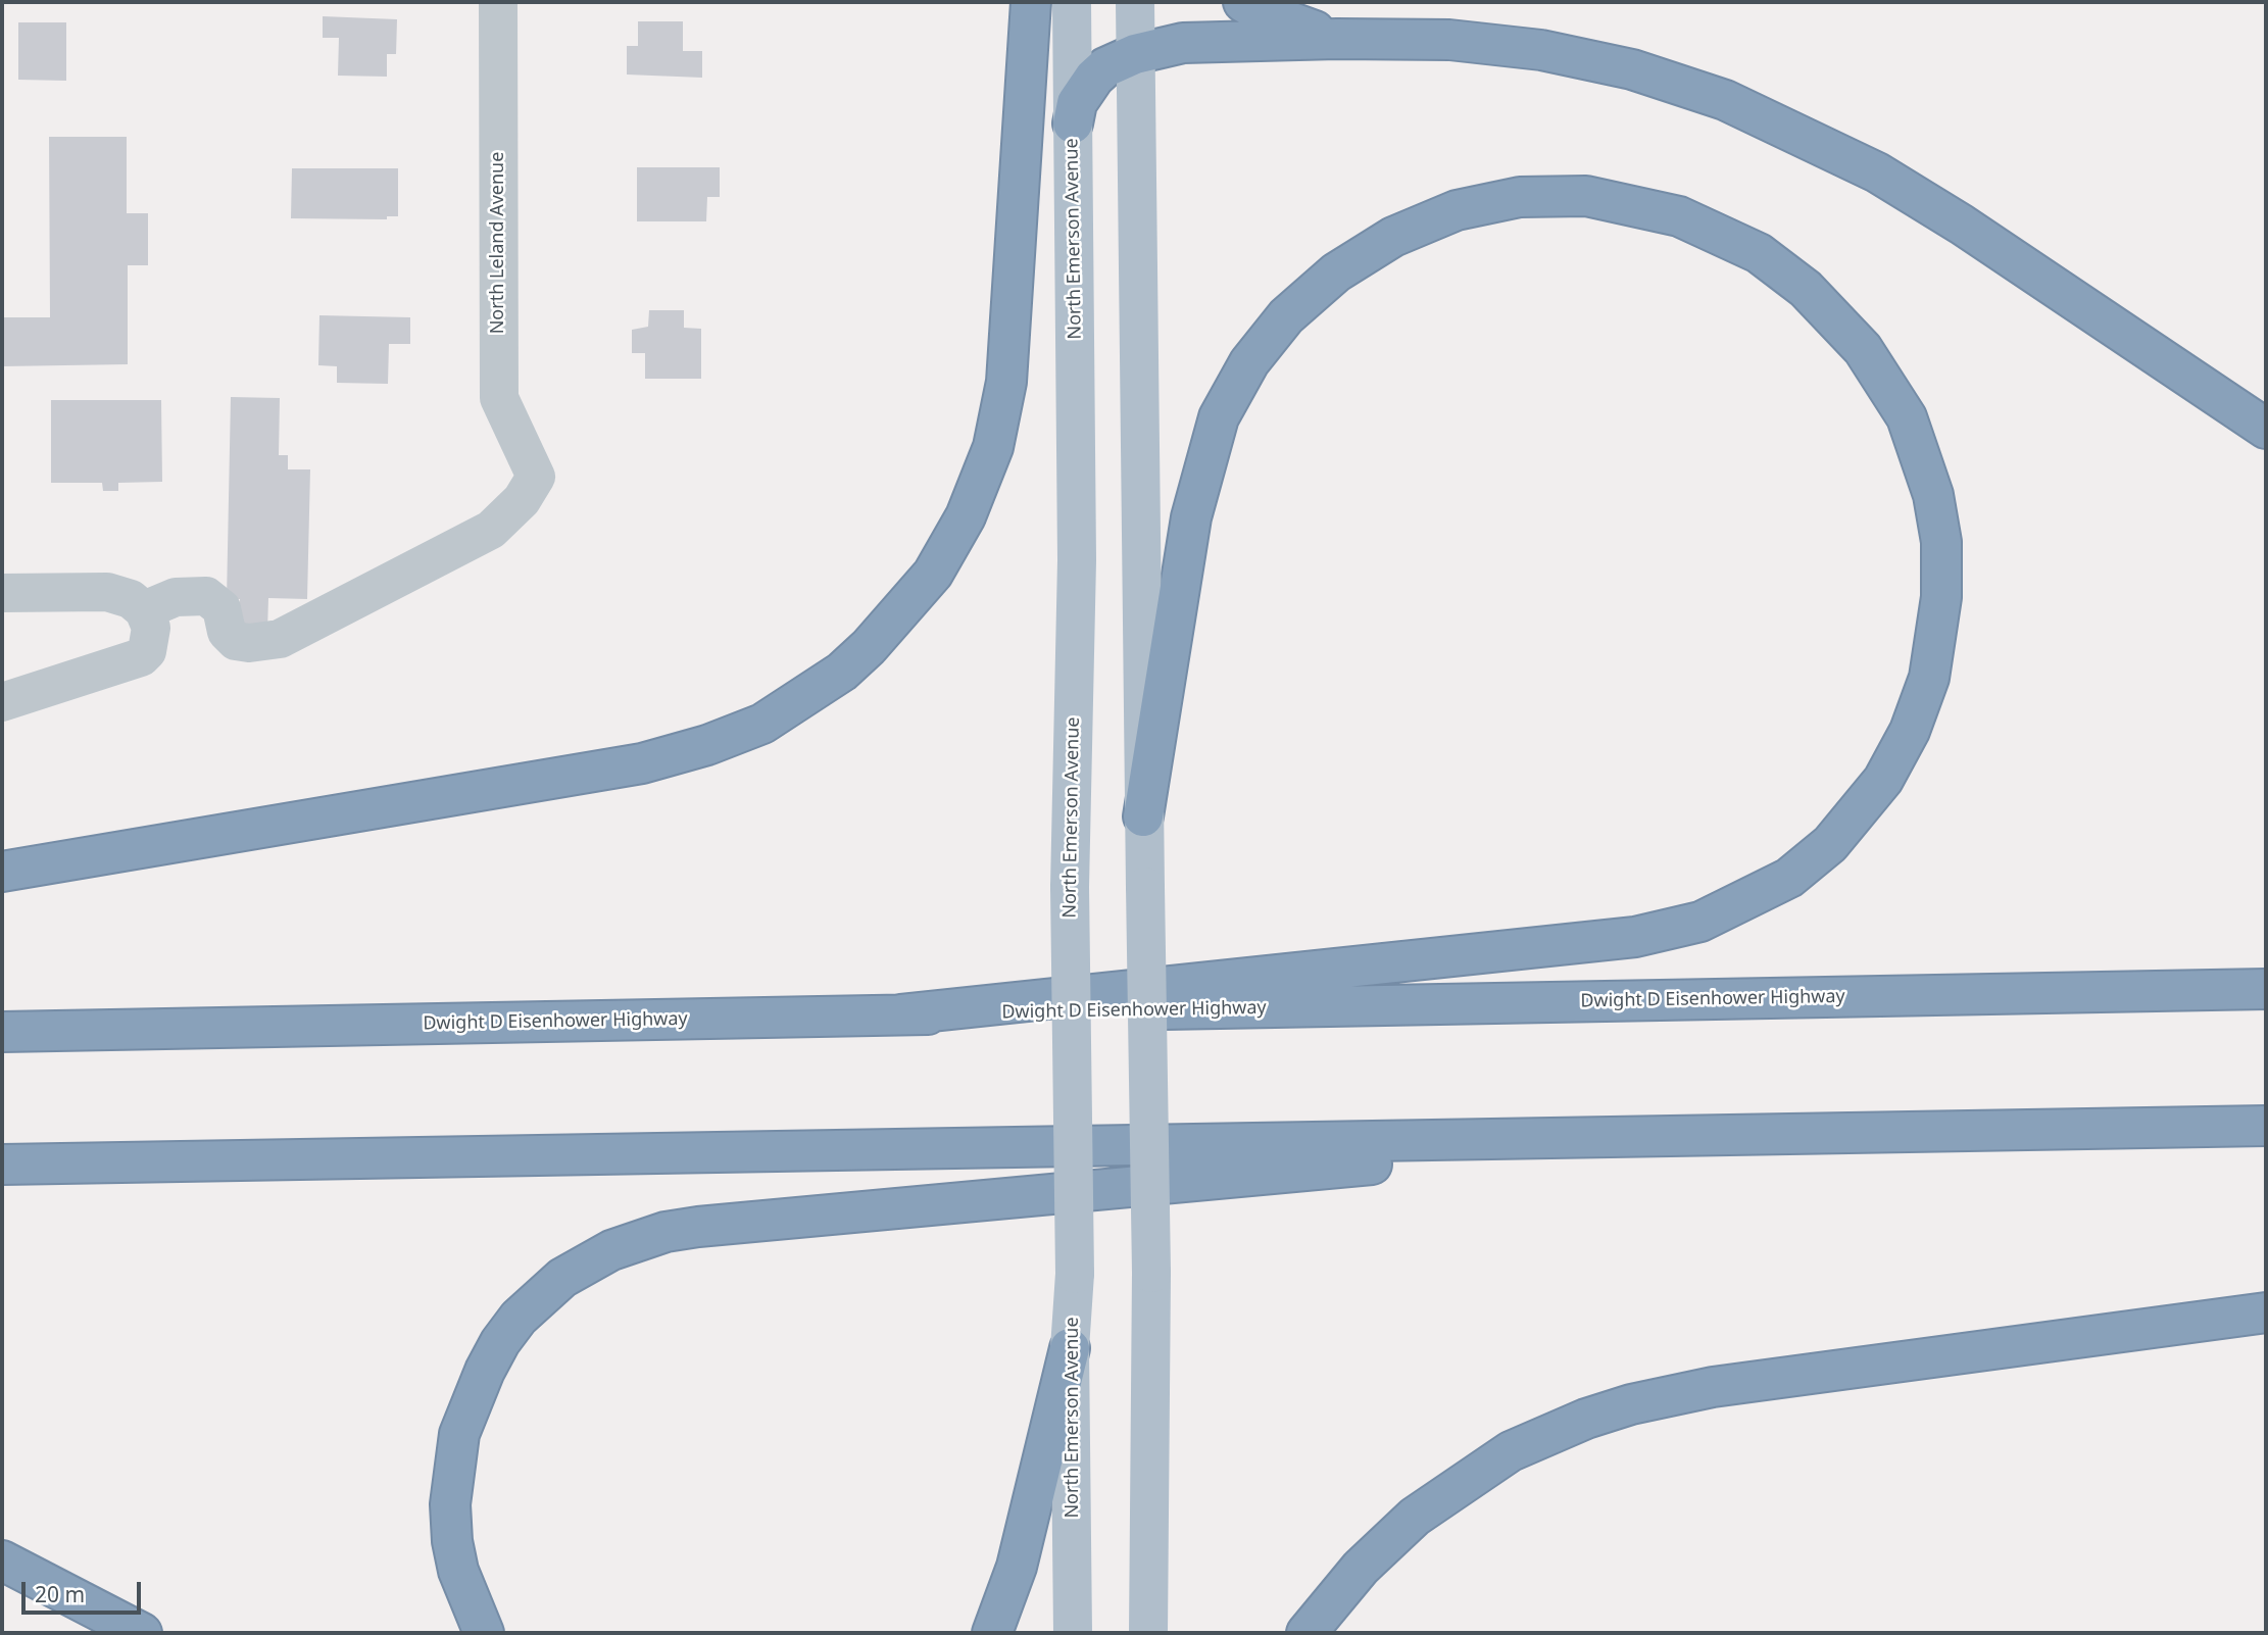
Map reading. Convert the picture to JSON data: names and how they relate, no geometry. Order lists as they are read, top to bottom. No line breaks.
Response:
{"streets":{"highway":["Dwight D Eisenhower Highway"],"main road":["North Emerson Avenue"],"street":["North Leland Avenue"]},"scale_bar":"20 m"}
